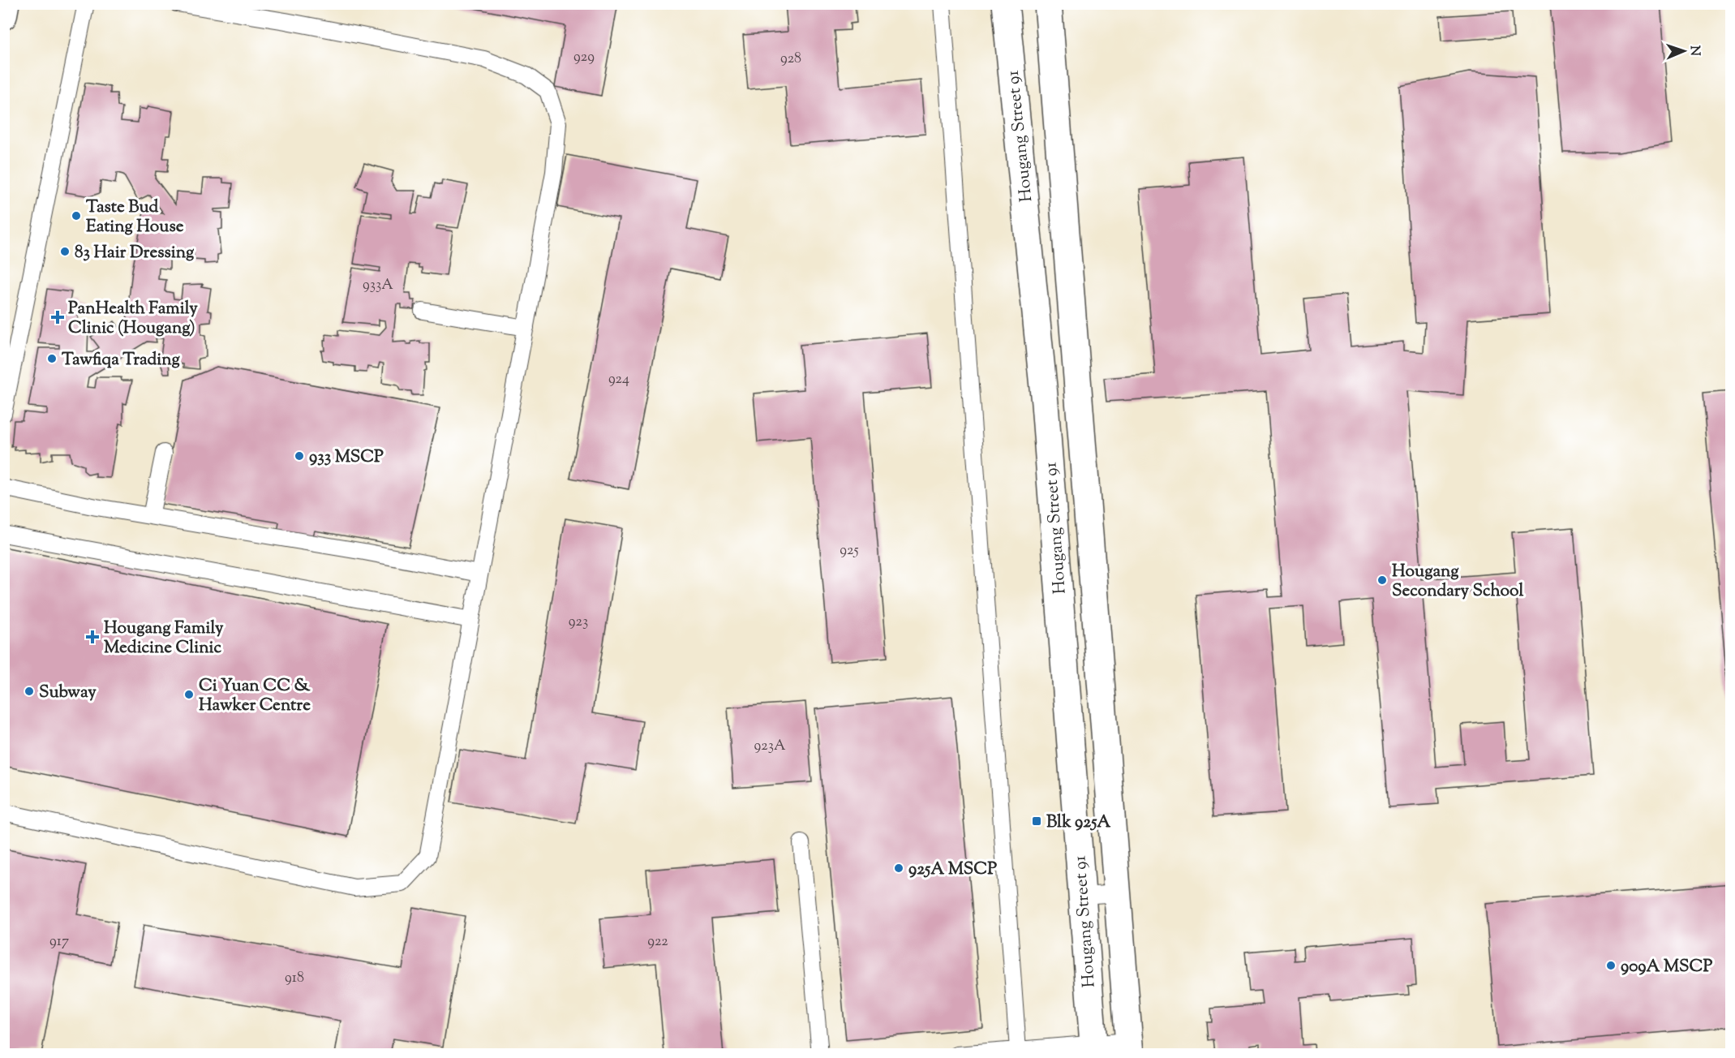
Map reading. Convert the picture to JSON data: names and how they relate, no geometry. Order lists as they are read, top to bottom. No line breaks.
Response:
{"streets":{"street":["Hougang Street 91"]},"places":{"other":["Taste Bud Eating House","83 Hair Dressing","Tawfiqa Trading","933 MSCP","Hougang Secondary School","Subway","Ci Yuan CC & Hawker Centre","925A MSCP","909A MSCP"],"health":["PanHealth Family Clinic (Hougang)","Hougang Family Medicine Clinic"],"transit":["Blk 925A"]},"house_numbers":["929","928","933A","924","925","923","923A","917","922","918"],"north":"right"}
